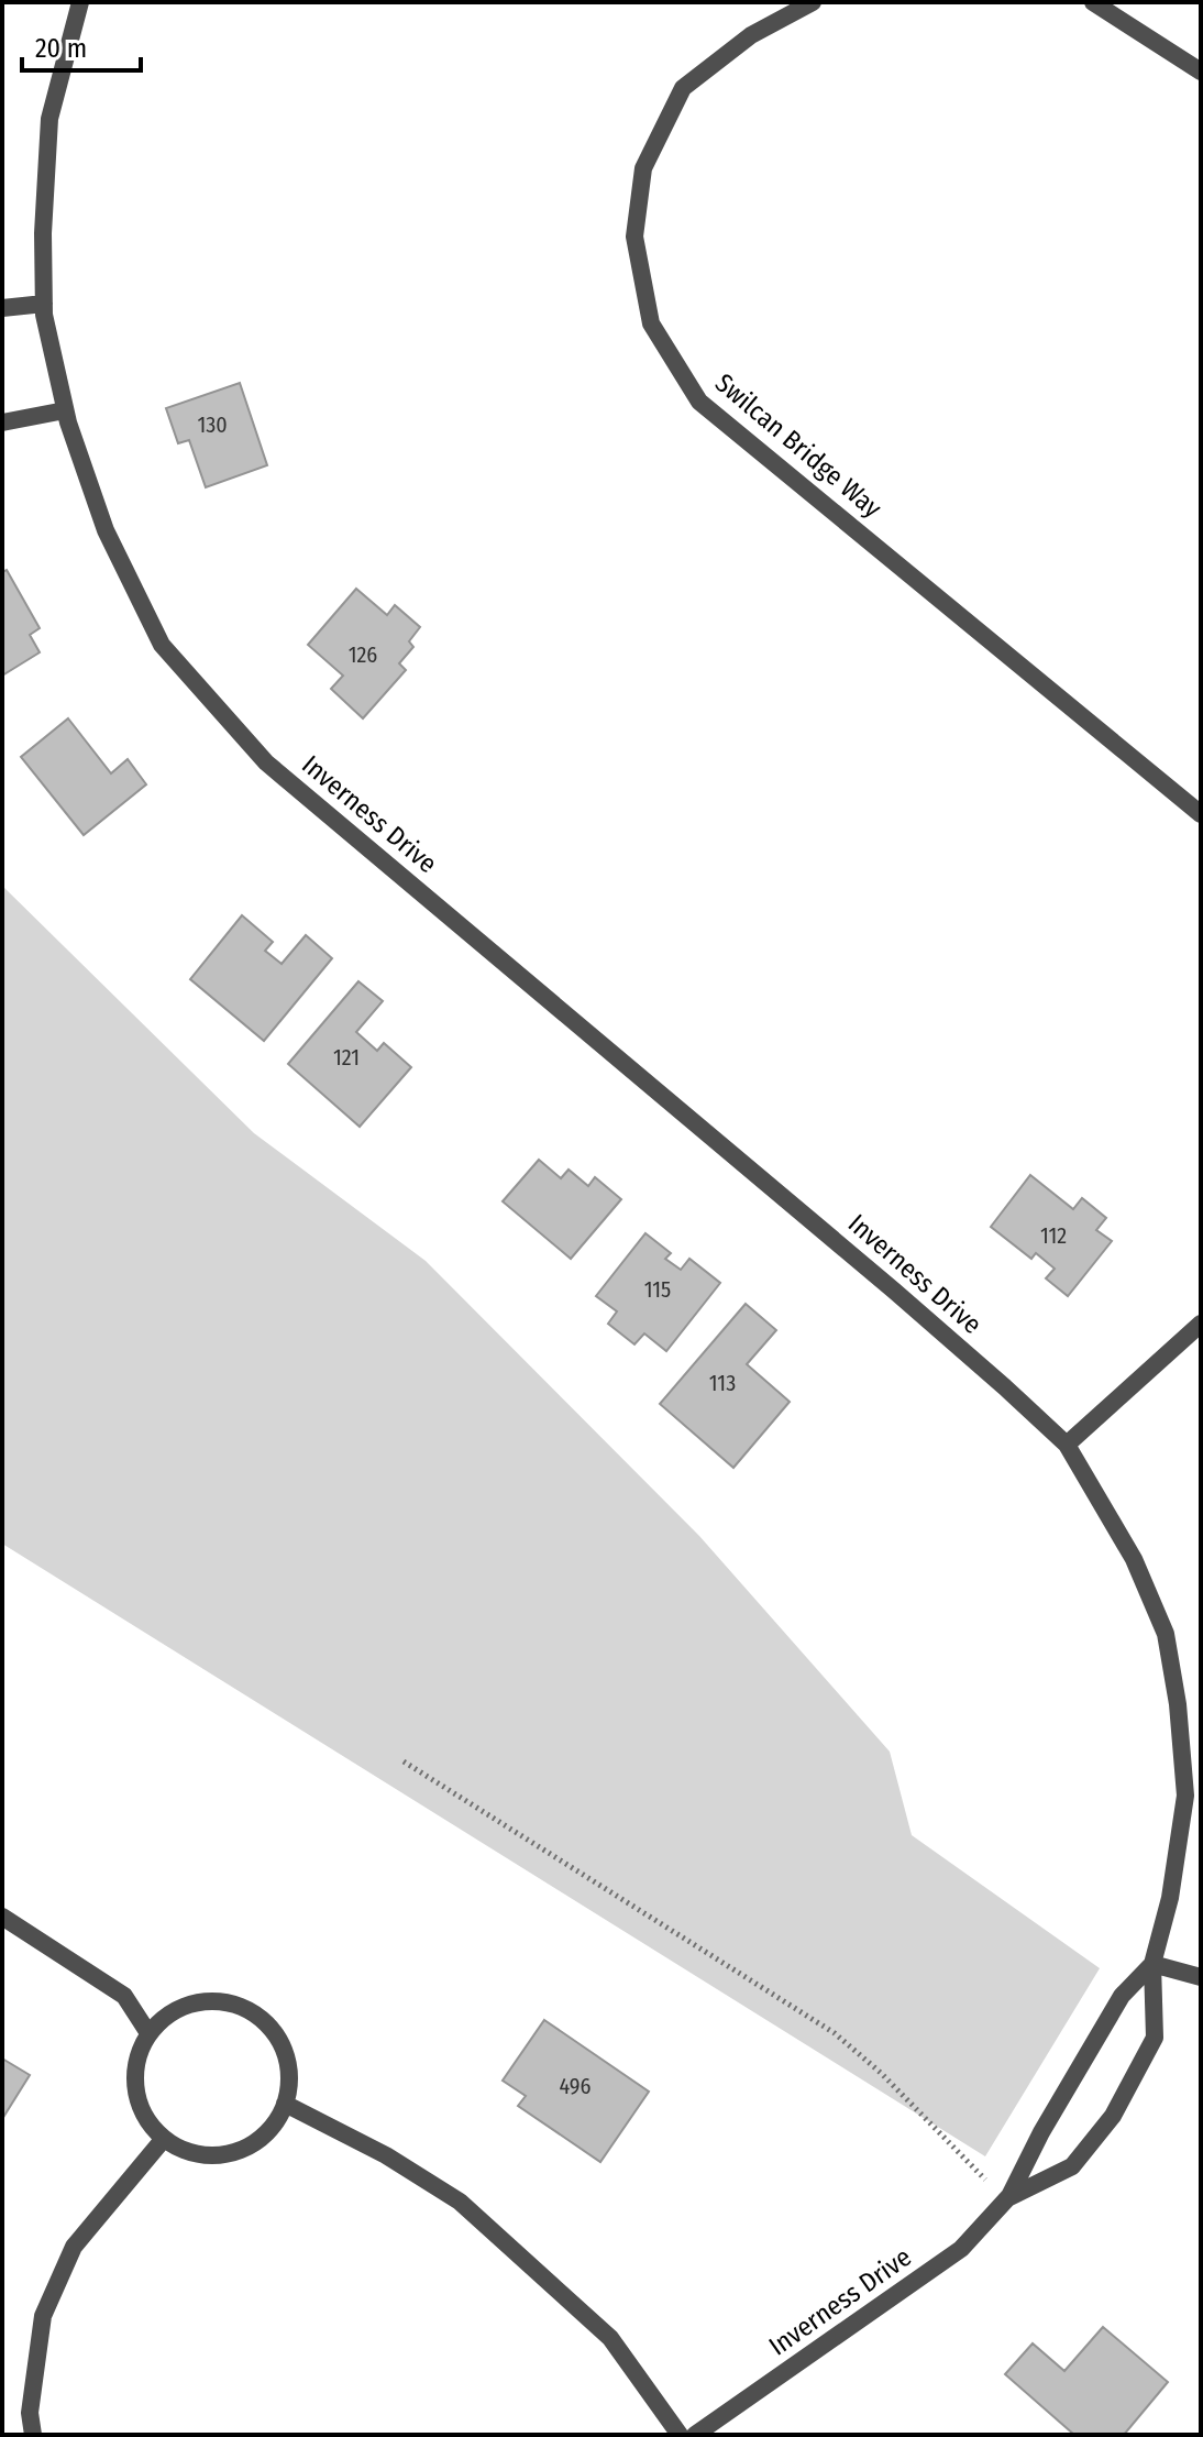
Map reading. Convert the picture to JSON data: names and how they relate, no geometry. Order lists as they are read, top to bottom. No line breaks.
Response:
{"streets":{"street":["Swilcan Bridge Way","Inverness Drive"]},"house_numbers":["130","126","121","112","115","113","496"],"scale_bar":"20 m"}
